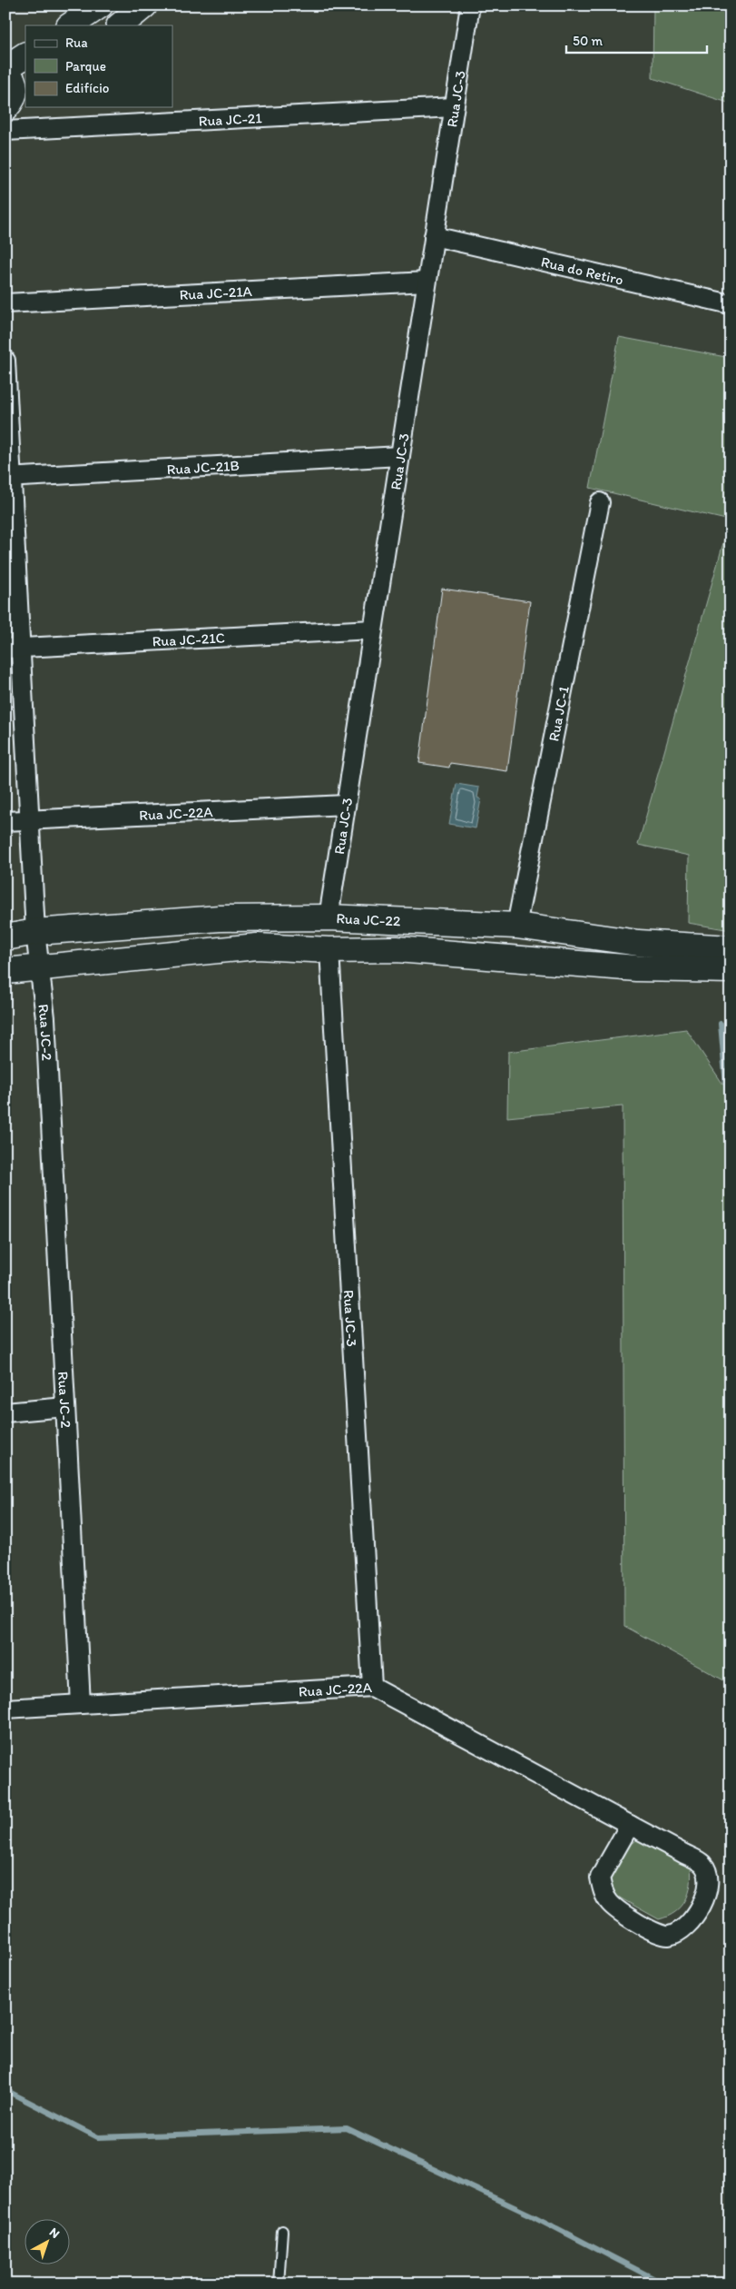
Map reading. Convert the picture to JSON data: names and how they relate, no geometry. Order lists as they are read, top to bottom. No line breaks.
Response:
{"streets":{"main road":["Rua JC-22"],"street":["Rua JC-3","Rua JC-21","Rua do Retiro","Rua JC-21A","Rua JC-21B","Rua JC-21C","Rua JC-1","Rua JC-22A","Rua JC-2"]},"crossings":[["Rua JC-3","Rua JC-21"],["Rua JC-3","Rua do Retiro"],["Rua JC-3","Rua JC-21A"],["Rua JC-3","Rua JC-21B"],["Rua JC-3","Rua JC-21C"],["Rua JC-3","Rua JC-22A"],["Rua JC-3","Rua JC-22"],["Rua JC-21B","Rua JC-2"],["Rua JC-21C","Rua JC-2"],["Rua JC-1","Rua JC-22"],["Rua JC-22A","Rua JC-2"],["Rua JC-22","Rua JC-2"]],"legend":["Rua","Parque","Edifício"],"scale_bar":"50 m","north":"top right"}
